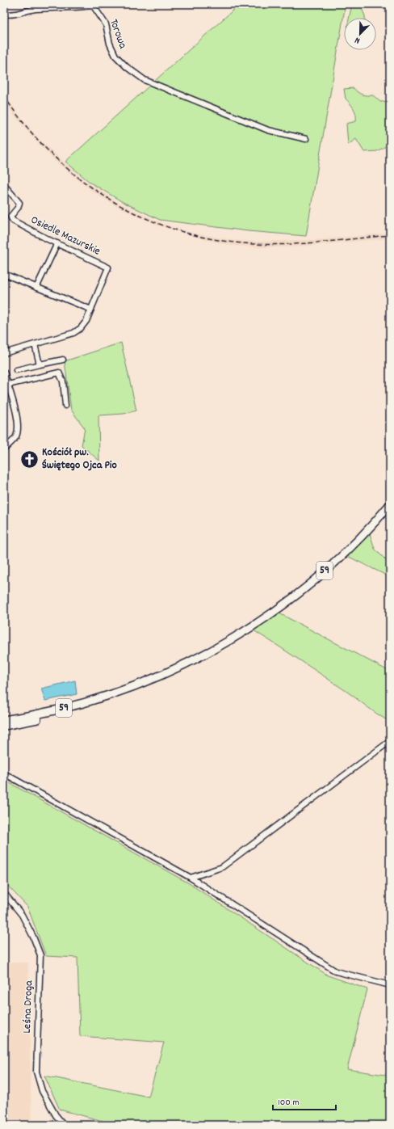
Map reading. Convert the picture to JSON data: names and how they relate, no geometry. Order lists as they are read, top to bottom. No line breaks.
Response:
{"streets":{"main road":["59"],"street":["Torowa","Osiedle Mazurskie","Leśna Droga"]},"places":{"church":["Kościół pw. Świętego Ojca Pio"]},"scale_bar":"100 m","north":"bottom left"}
